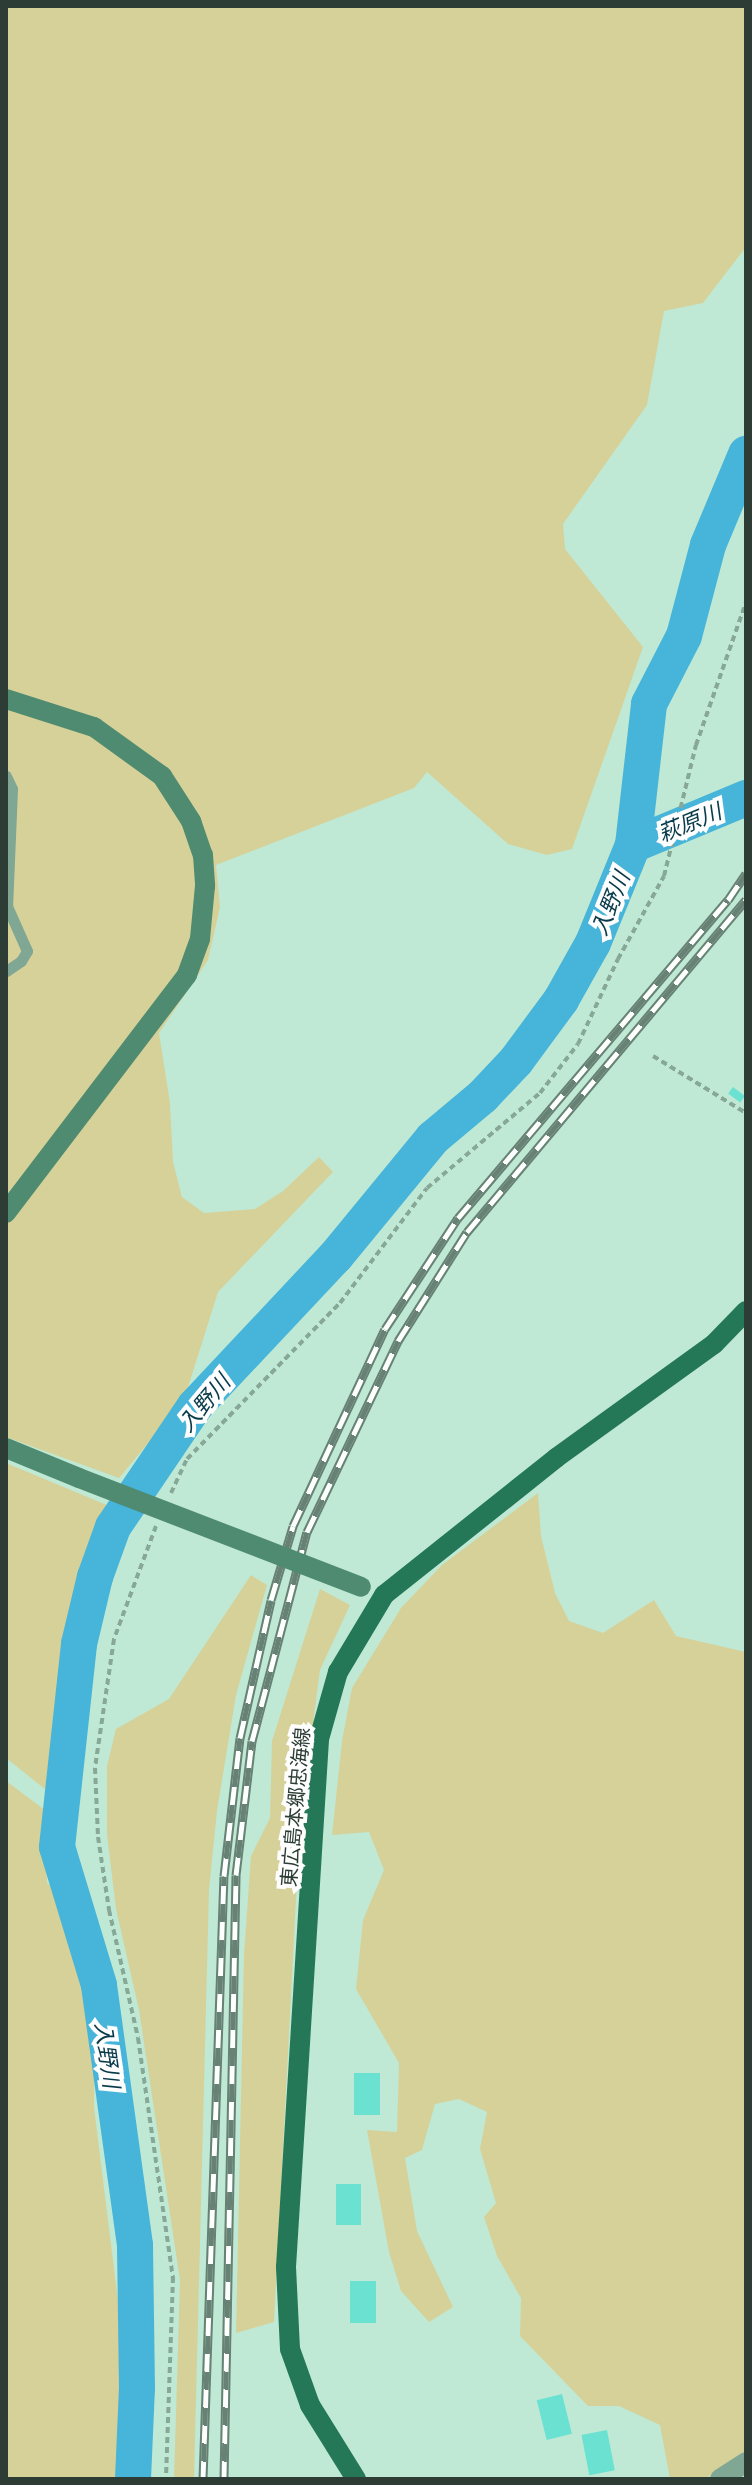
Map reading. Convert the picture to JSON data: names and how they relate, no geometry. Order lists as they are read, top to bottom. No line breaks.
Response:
{"streets":{"main road":["東広島本郷忠海線"]},"water":["萩原川","入野川"]}
